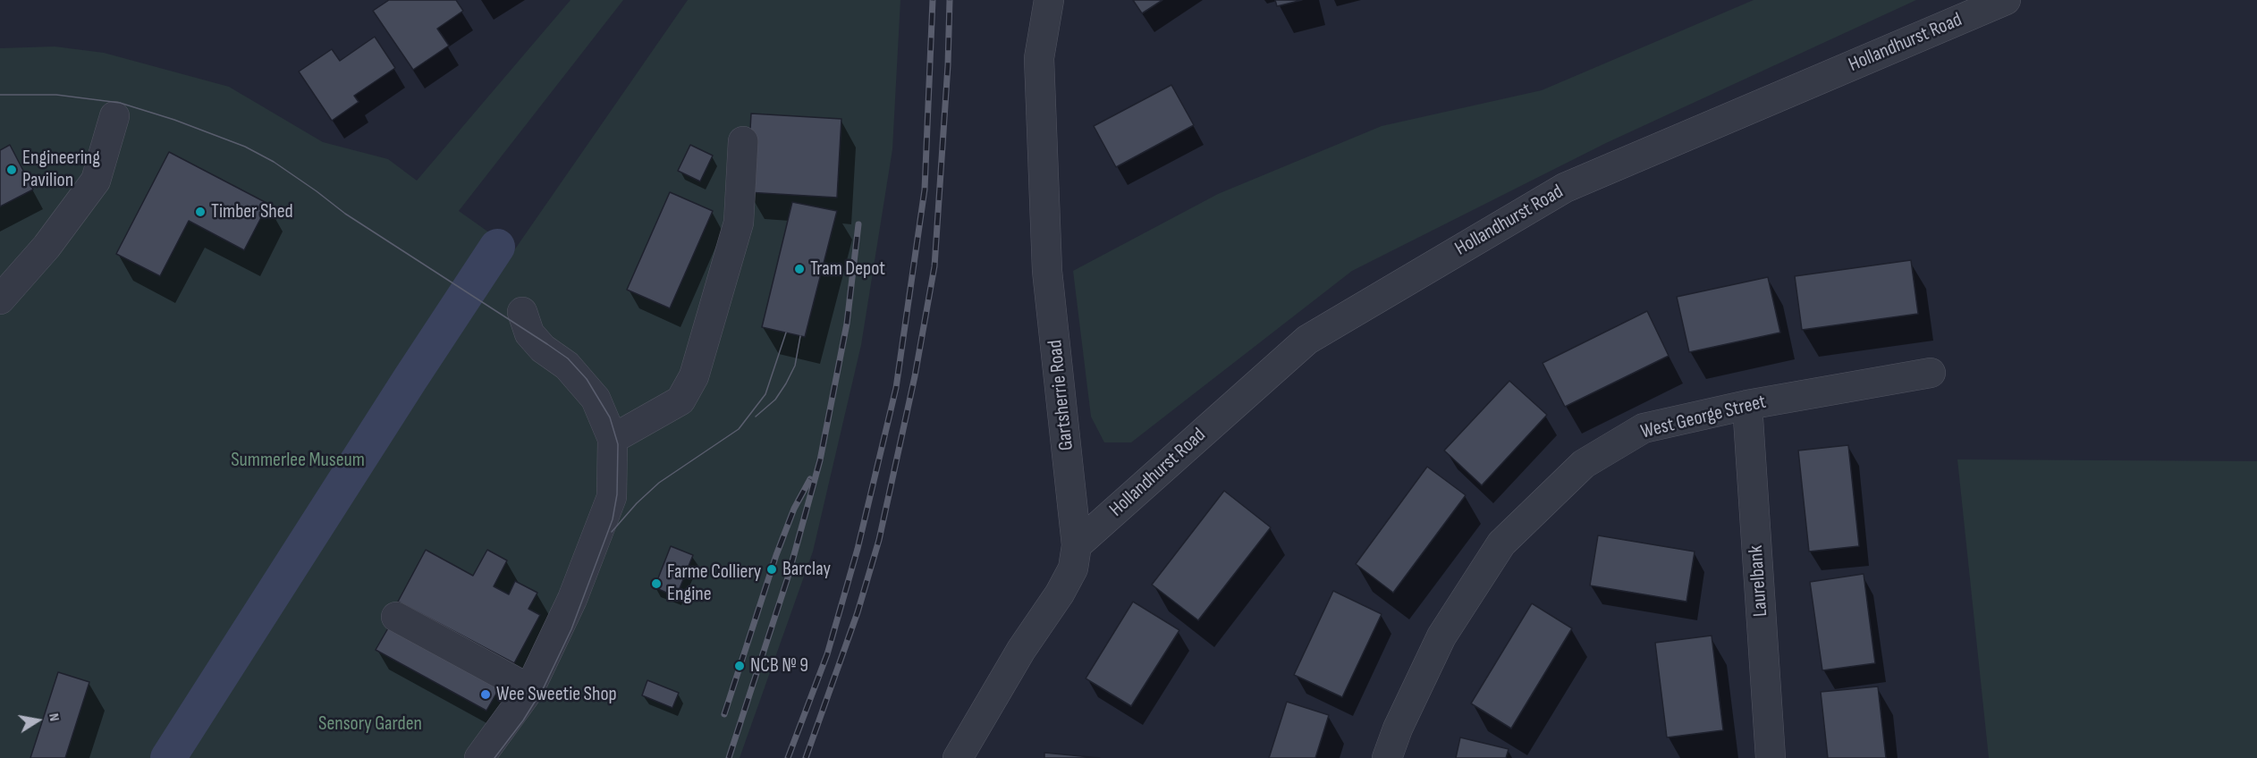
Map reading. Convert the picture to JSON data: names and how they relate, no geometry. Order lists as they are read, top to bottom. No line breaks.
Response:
{"streets":{"street":["Hollandhurst Road","Gartsherrie Road","West George Street","Laurelbank"]},"crossings":[["Hollandhurst Road","Gartsherrie Road"],["West George Street","Laurelbank"]],"parks":["Summerlee Museum","Sensory Garden"],"places":["Engineering Pavilion","Timber Shed","Tram Depot","Barclay","Farme Colliery Engine","NCB № 9","Wee Sweetie Shop"],"north":"right"}
